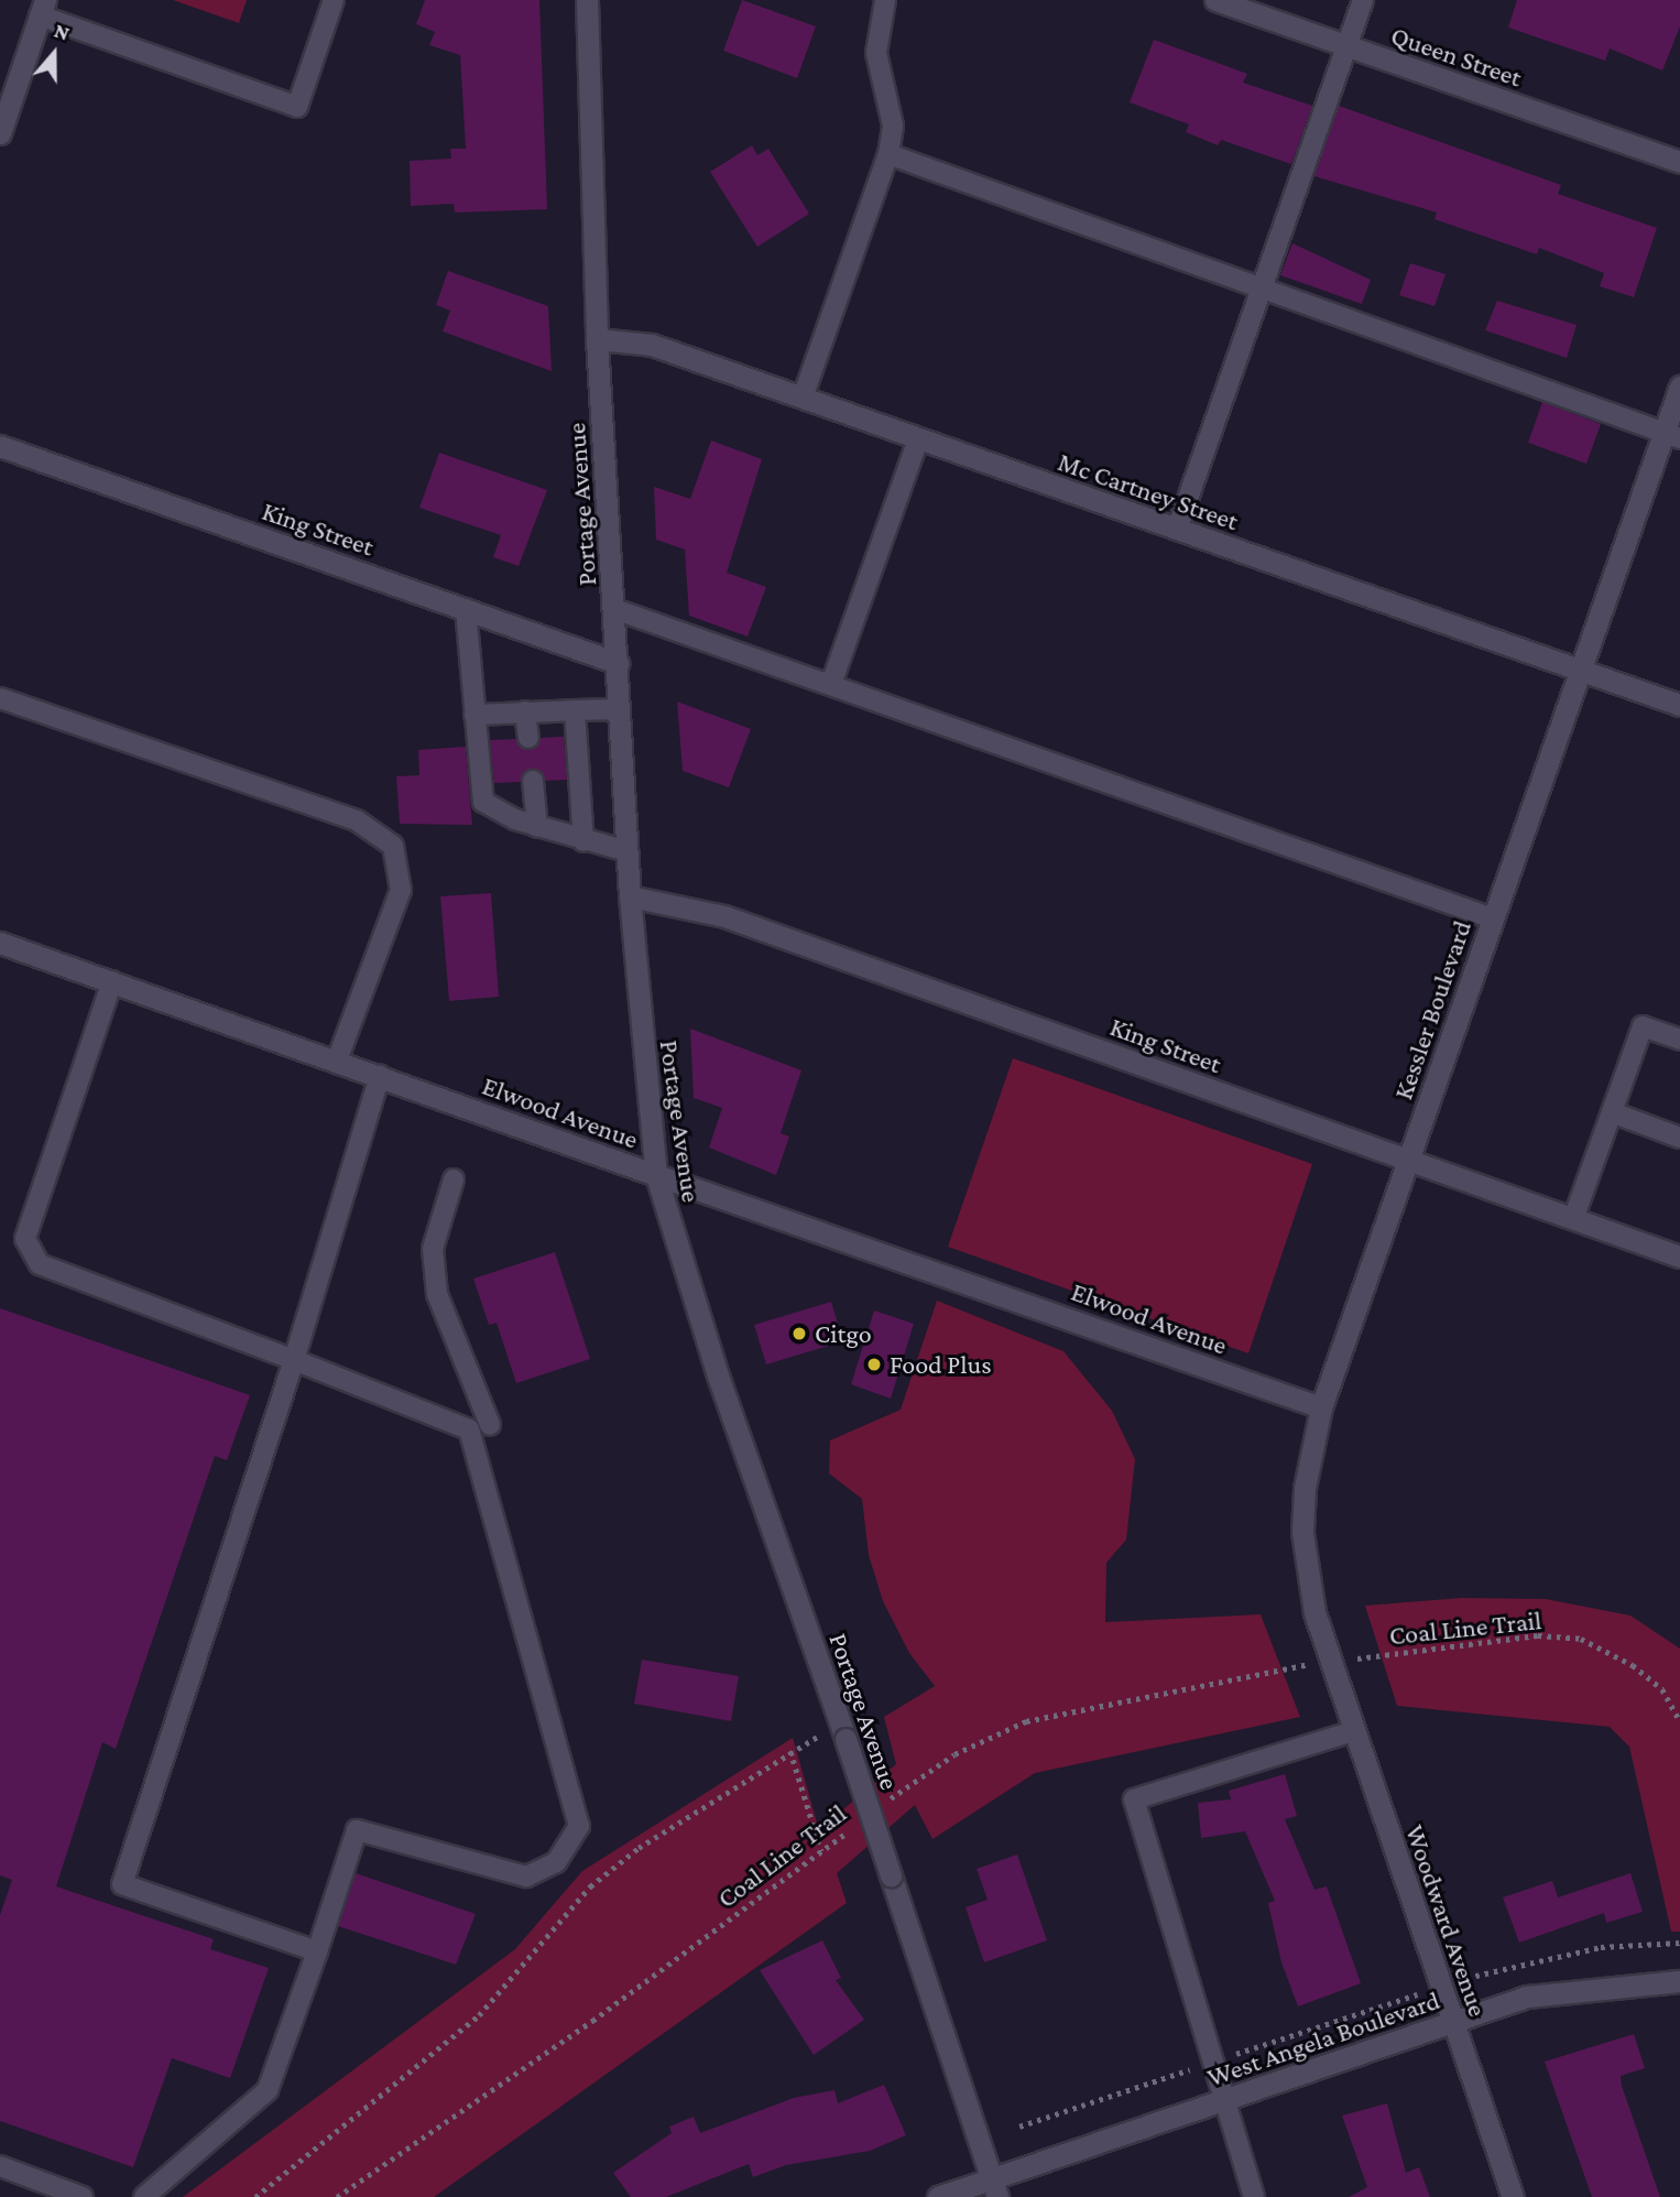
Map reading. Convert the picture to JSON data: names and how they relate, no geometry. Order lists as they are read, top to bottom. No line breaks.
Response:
{"streets":{"street":["Queen Street","Mc Cartney Street","Portage Avenue","King Street","Kessler Boulevard","Elwood Avenue","Woodward Avenue","West Angela Boulevard"],"path":["Coal Line Trail"]},"crossings":[["Mc Cartney Street","Portage Avenue"],["Mc Cartney Street","Kessler Boulevard"],["Portage Avenue","King Street"],["Portage Avenue","Elwood Avenue"],["Portage Avenue","West Angela Boulevard"],["King Street","Kessler Boulevard"],["Kessler Boulevard","Elwood Avenue"],["Kessler Boulevard","Woodward Avenue"],["Woodward Avenue","West Angela Boulevard"]],"places":["Citgo","Food Plus"],"north":"top"}
